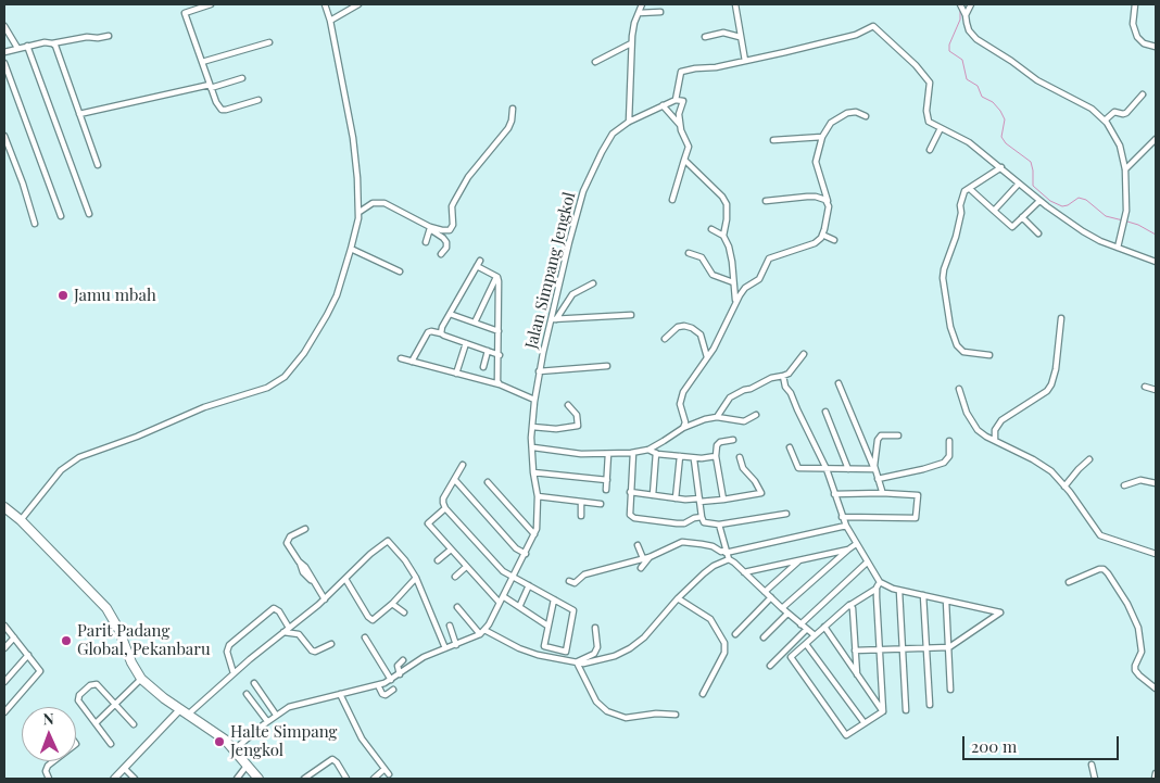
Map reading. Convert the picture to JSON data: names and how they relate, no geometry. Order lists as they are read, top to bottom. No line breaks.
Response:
{"streets":{"street":["Jalan Simpang Jengkol"]},"places":["Jamu mbah","Parit Padang Global, Pekanbaru","Halte Simpang Jengkol"],"scale_bar":"200 m","north":"top"}
